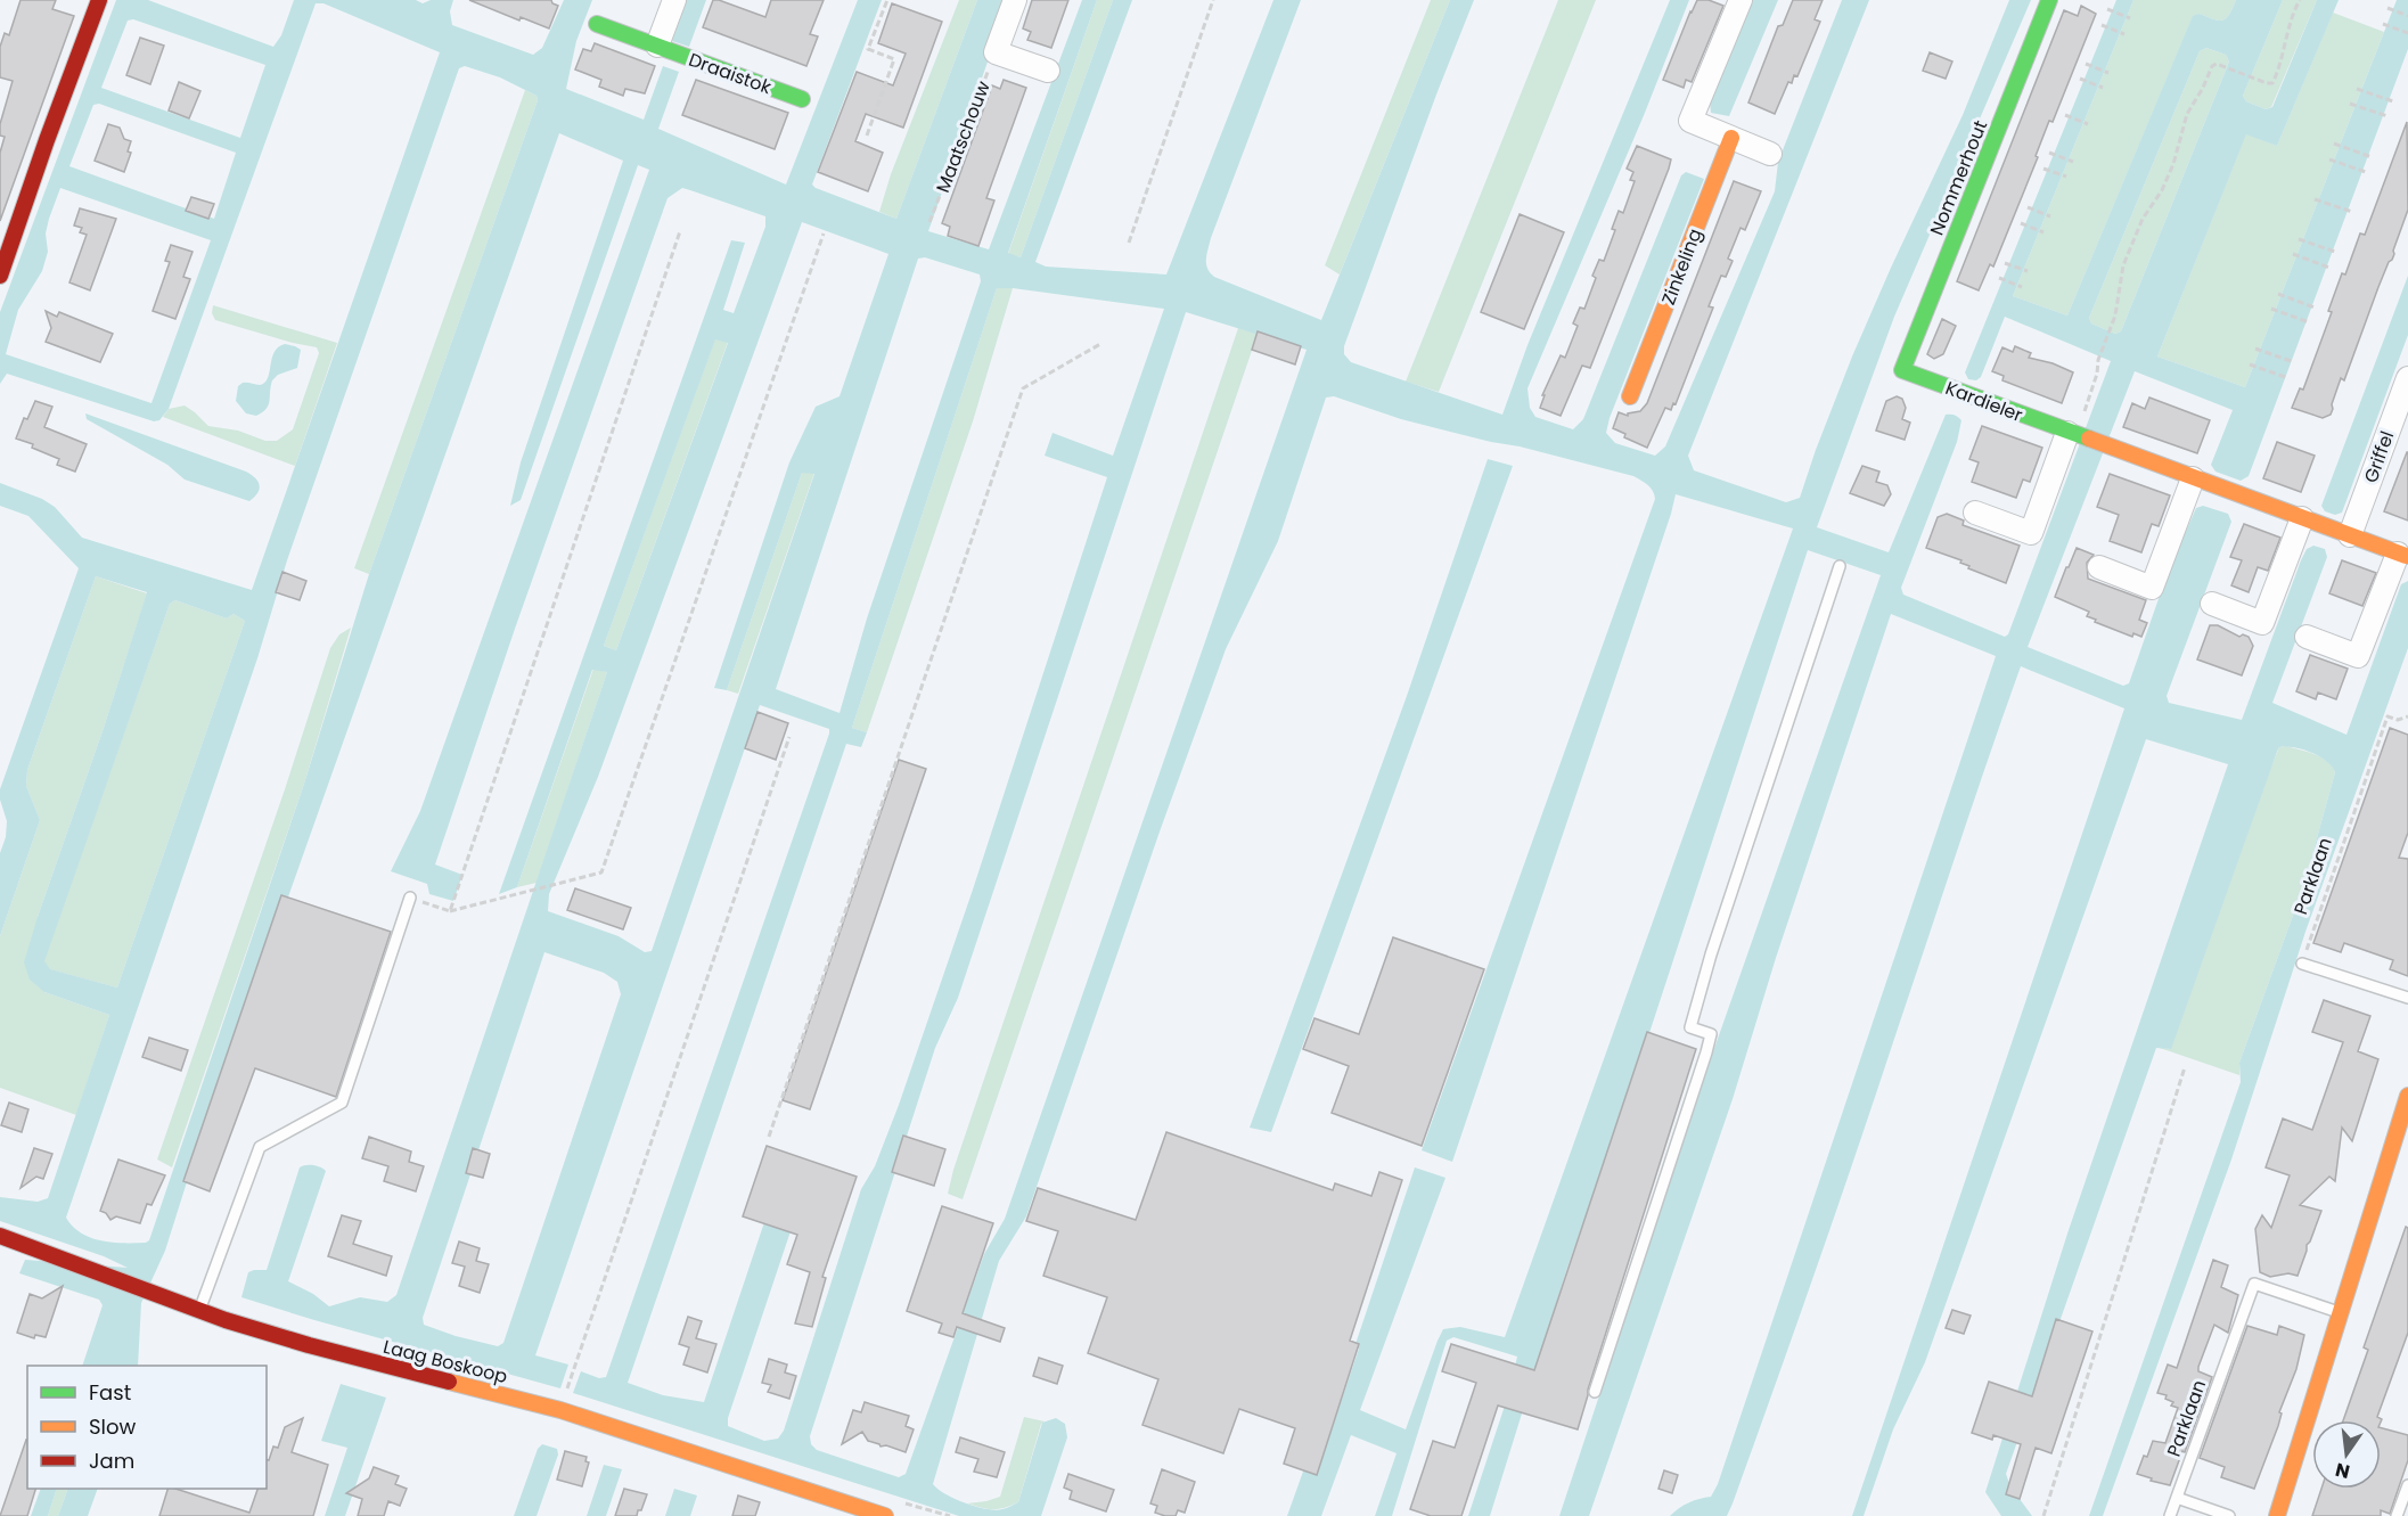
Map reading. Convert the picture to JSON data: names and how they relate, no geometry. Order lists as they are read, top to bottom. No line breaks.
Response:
{"streets":{"street":["Draaistok","Nommerhout","Zinkeling","Kardieler","Griffel","Laag Boskoop"],"lane":["Parklaan"],"path":["Maatschouw"]},"crossings":[["Nommerhout","Kardieler"],["Kardieler","Griffel"]],"legend":["Fast","Slow","Jam"],"north":"bottom"}
